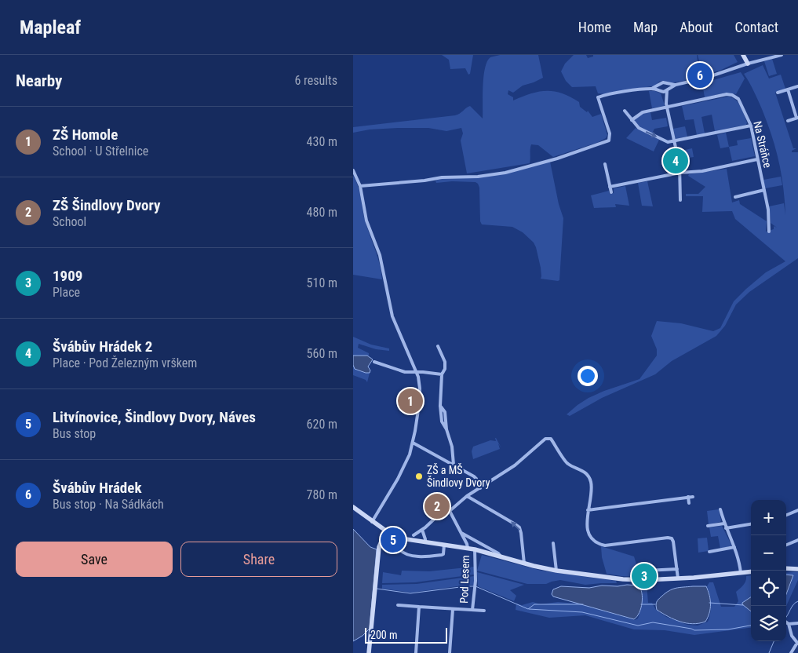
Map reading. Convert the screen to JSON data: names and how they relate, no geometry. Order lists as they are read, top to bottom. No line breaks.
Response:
{"streets":{"street":["Na Stráňce","Pod Lesem"]},"places":["ZŠ a MŠ Šindlovy Dvory"],"scale_bar":"200 m","page":{"header":"Mapleaf","nav":["Home","Map","About","Contact"],"heading":["Nearby","6 results"],"pins":["6","4","1","2","5","3"],"list":[{"mark":"1","name":"ZŠ Homole","note":"School · U Střelnice","value":"430 m"},{"mark":"2","name":"ZŠ Šindlovy Dvory","note":"School","value":"480 m"},{"mark":"3","name":"1909","note":"Place","value":"510 m"},{"mark":"4","name":"Švábův Hrádek 2","note":"Place · Pod Železným vrškem","value":"560 m"},{"mark":"5","name":"Litvínovice, Šindlovy Dvory, Náves","note":"Bus stop","value":"620 m"},{"mark":"6","name":"Švábův Hrádek","note":"Bus stop · Na Sádkách","value":"780 m"}],"map_buttons":["+","−"],"buttons":["Save","Share"],"scale":"200 m"}}
